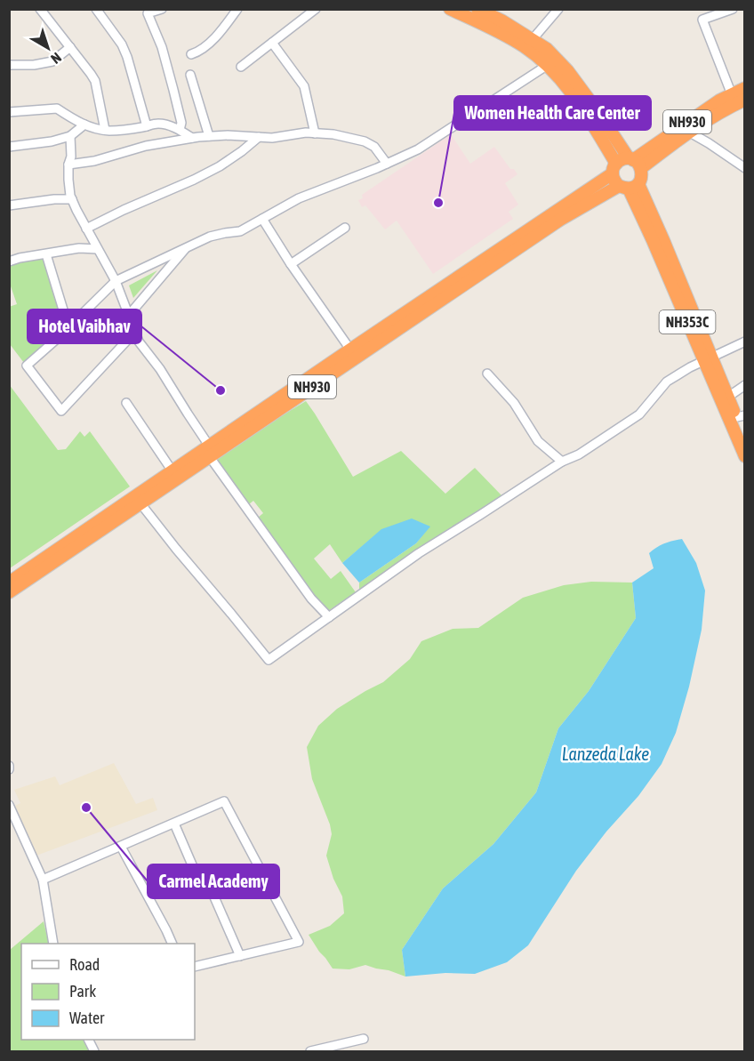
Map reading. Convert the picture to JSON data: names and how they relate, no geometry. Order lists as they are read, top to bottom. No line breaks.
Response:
{"streets":{"highway":["NH930","NH353C"]},"crossings":[["NH930","NH353C"]],"water":["Lanzeda Lake"],"places":["Women Health Care Center","Hotel Vaibhav","Carmel Academy"],"legend":["Road","Park","Water"],"north":"bottom right"}
